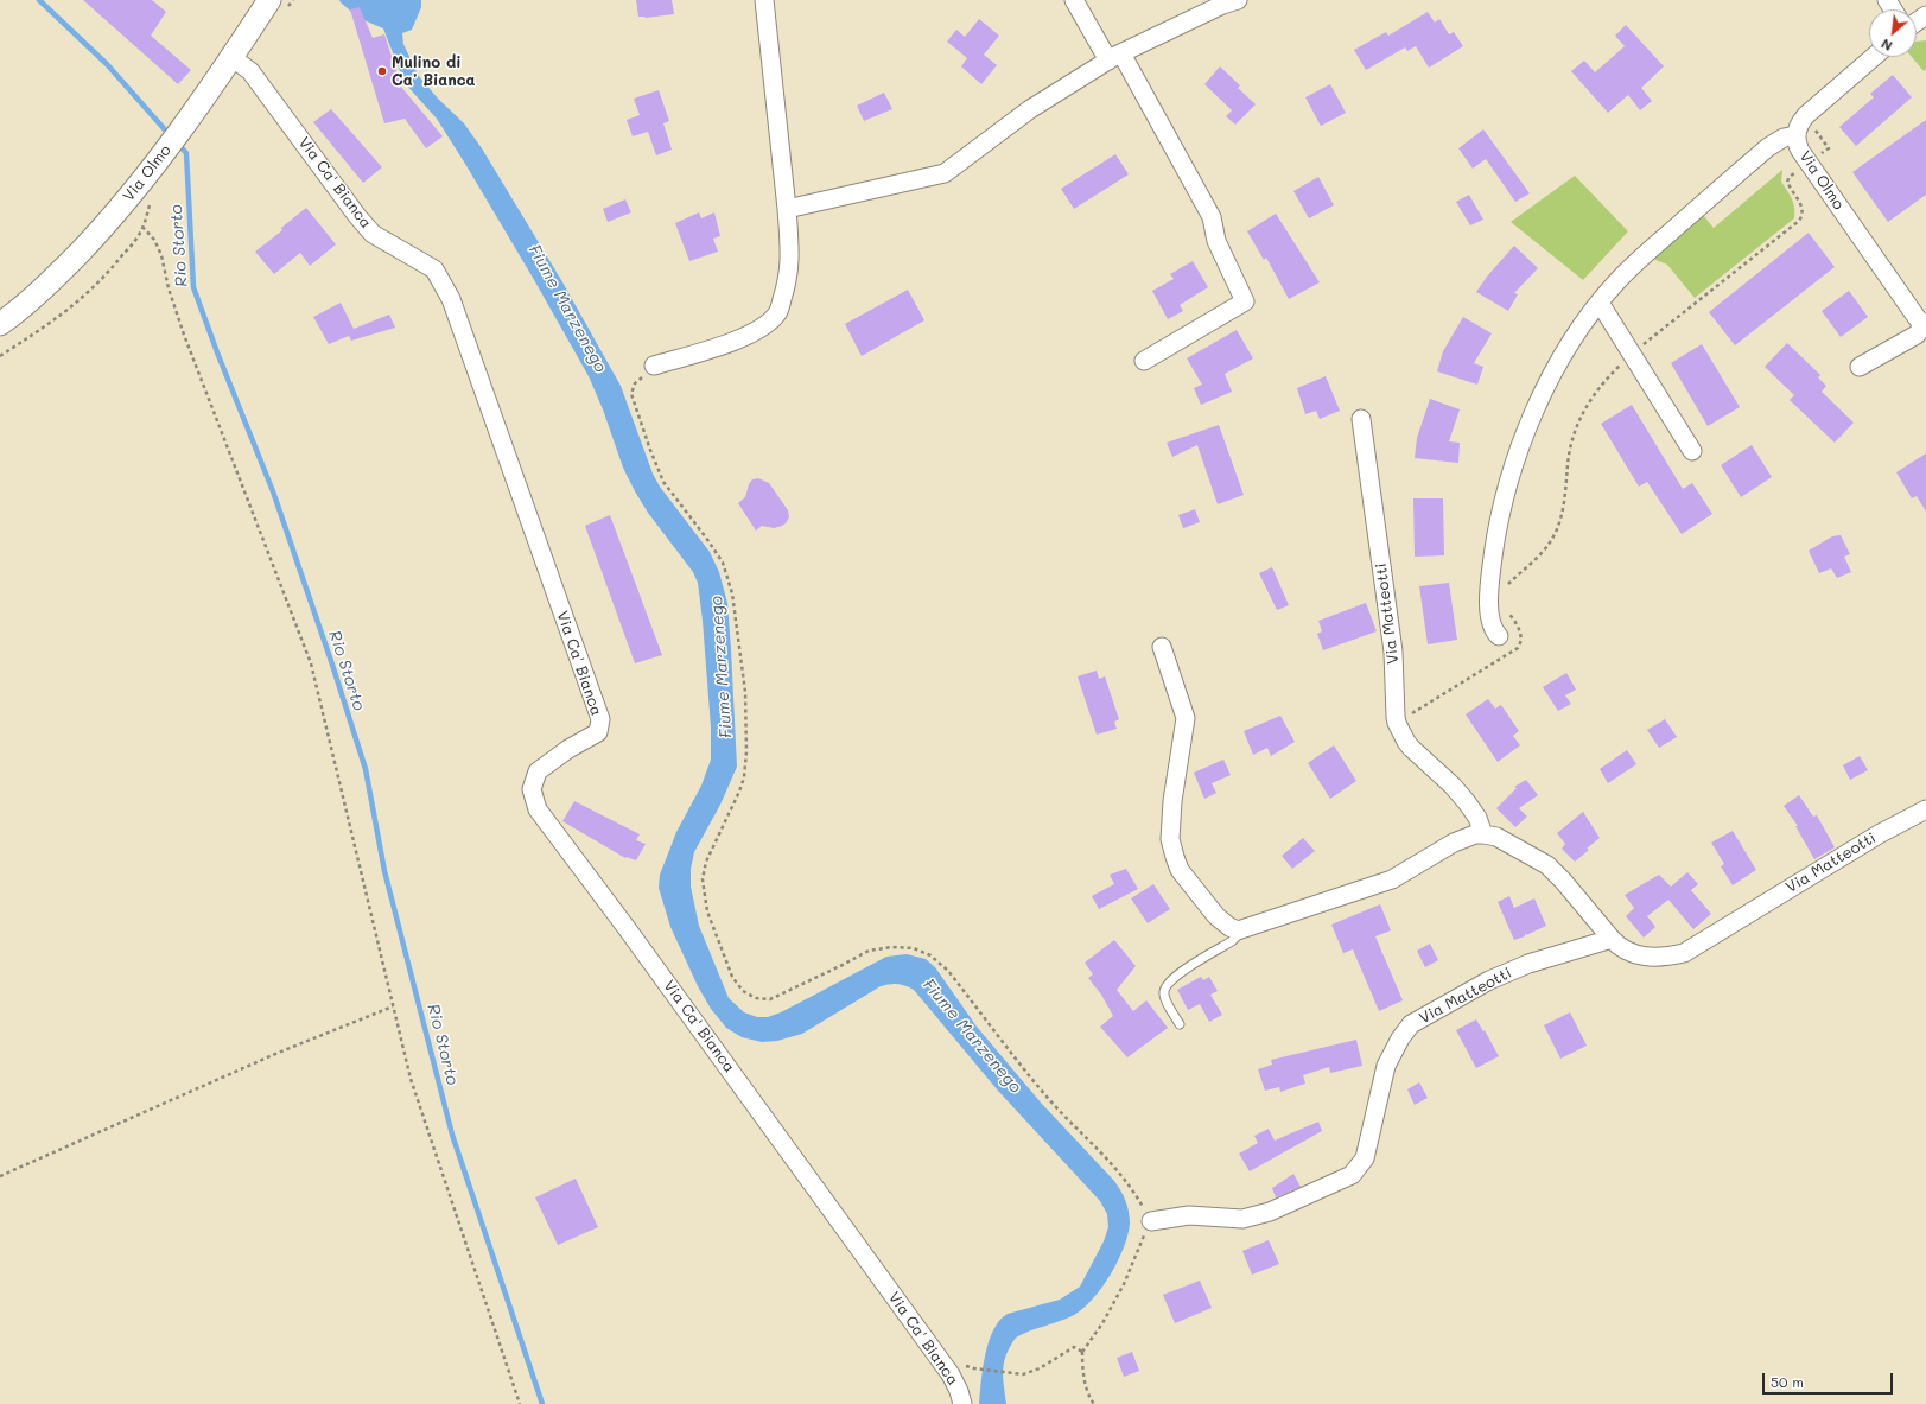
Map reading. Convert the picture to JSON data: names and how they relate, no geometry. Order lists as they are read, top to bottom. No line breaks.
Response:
{"streets":{"street":["Via Olmo","Via Ca' Bianca","Via Matteotti"]},"crossings":[["Via Olmo","Via Ca' Bianca"]],"water":["Rio Storto","Fiume Marzenego"],"places":["Mulino di Ca’ Bianca"],"scale_bar":"50 m","north":"bottom left"}
